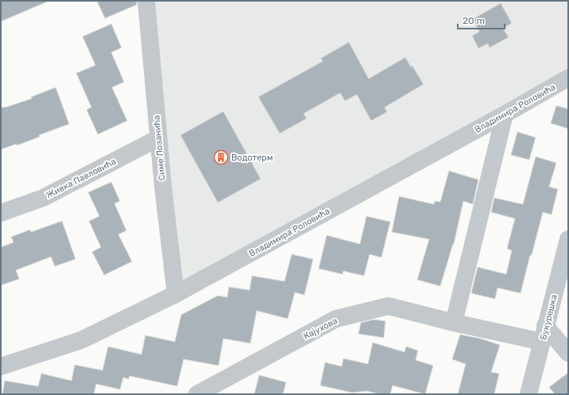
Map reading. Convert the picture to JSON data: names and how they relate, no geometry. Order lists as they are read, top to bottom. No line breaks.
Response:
{"streets":{"street":["Владимира Роловића","Симе Лозанића","Живка Павловића","Букурешка","Кајухова"]},"crossings":[["Владимира Роловића","Симе Лозанића"],["Симе Лозанића","Живка Павловића"],["Букурешка","Кајухова"]],"places":{"building":["Водотерм"]},"scale_bar":"20 m"}
